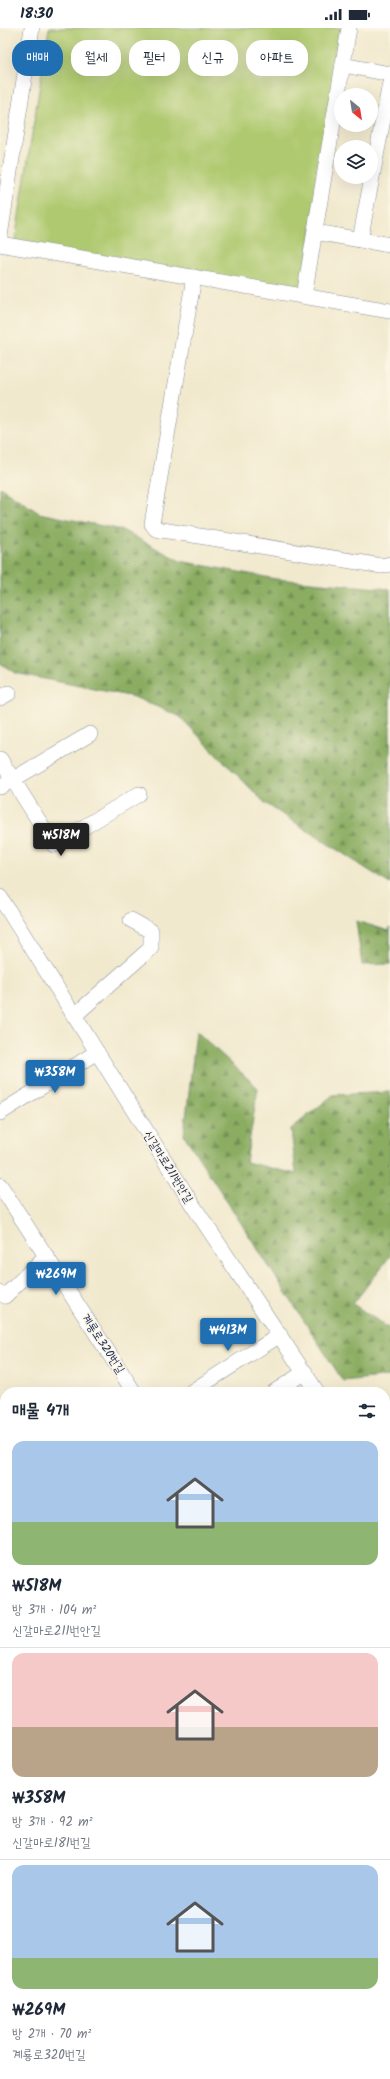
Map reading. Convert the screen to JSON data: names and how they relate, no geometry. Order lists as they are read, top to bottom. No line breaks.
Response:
{"streets":{"street":["신갈마로211번안길","계룡로320번길"]},"north":"bottom right","page":{"status":"18:30","chip":["매매","월세","필터","신규","아파트"],"price":["₩518M","₩358M","₩269M","₩413M"],"heading":"매물 4개","list":[{"name":"₩518M","note":"방 3개 · 104 m² · 신갈마로211번안길"},{"name":"₩358M","note":"방 3개 · 92 m² · 신갈마로181번길"},{"name":"₩269M","note":"방 2개 · 70 m² · 계룡로320번길"}]}}
